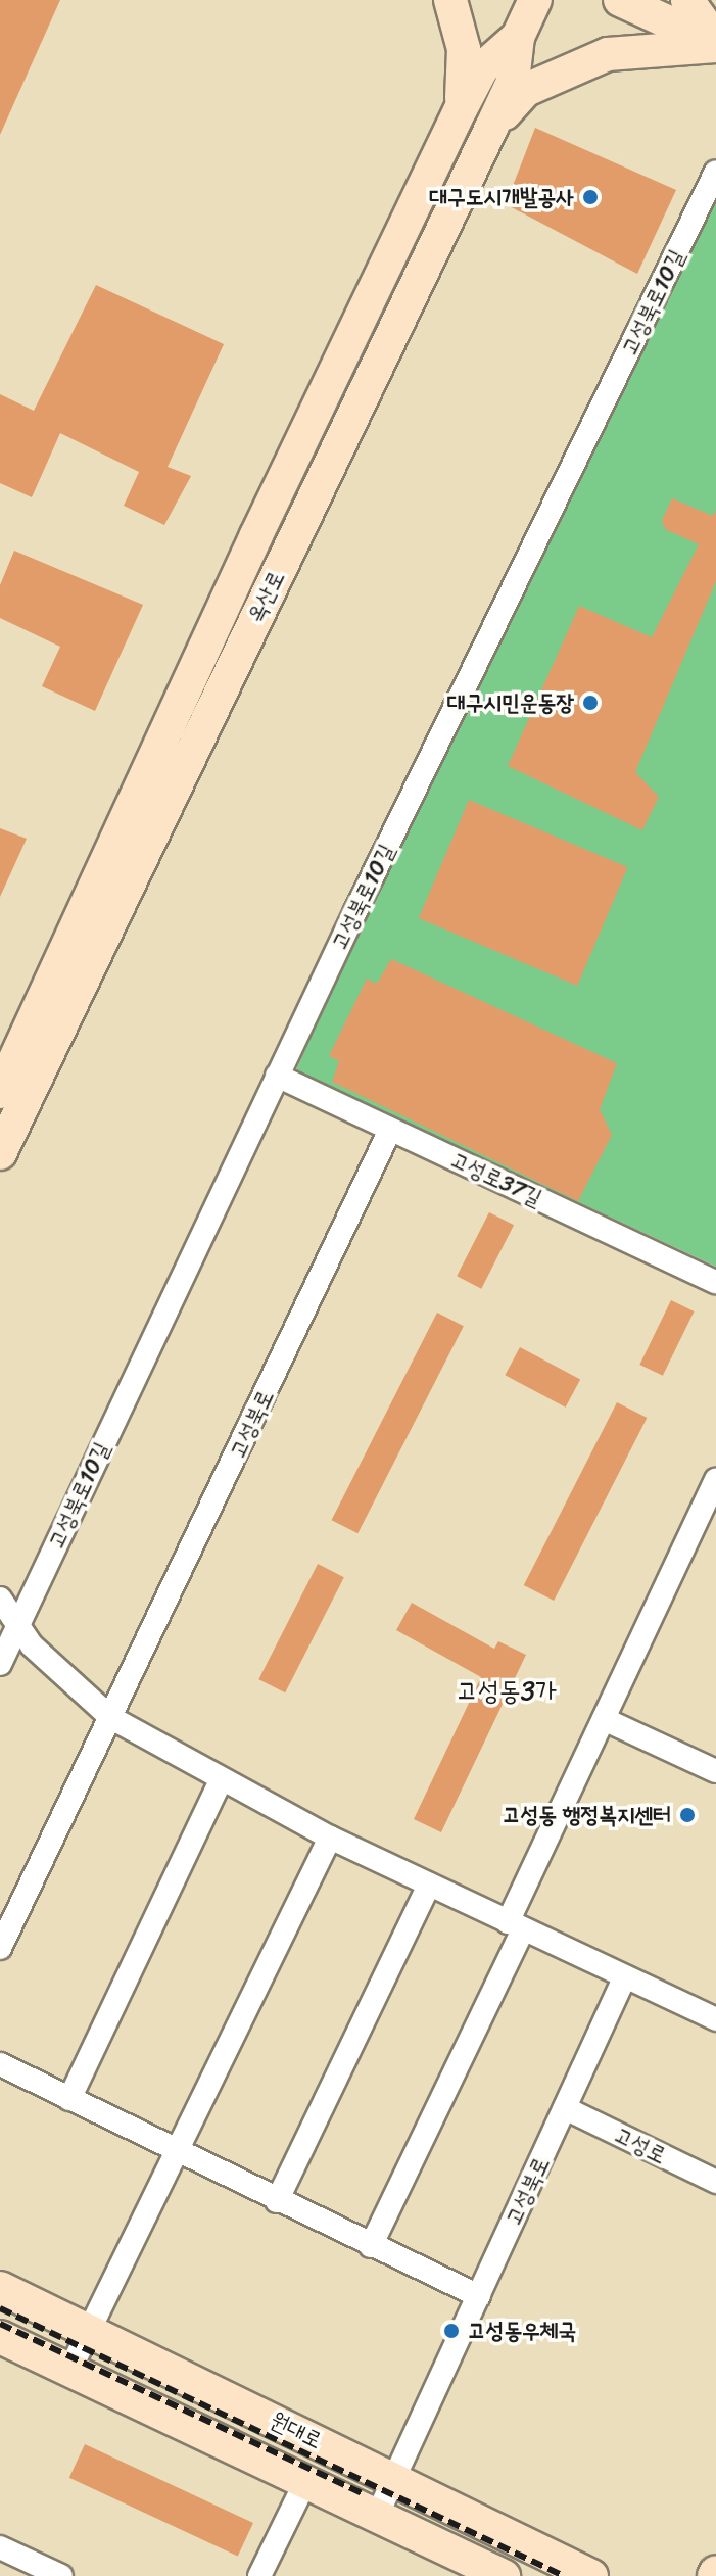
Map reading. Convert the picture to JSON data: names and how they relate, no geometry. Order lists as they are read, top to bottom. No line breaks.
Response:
{"streets":{"main road":["옥산로","원대로"],"street":["고성북로10길","고성로37길","고성북로","고성로"]},"crossings":[["고성북로10길","고성로37길"],["고성로37길","고성북로"],["고성북로","고성로"],["고성북로","원대로"]],"districts":["고성동3가"],"places":["대구도시개발공사","대구시민운동장","고성동 행정복지센터","고성동우체국"]}
